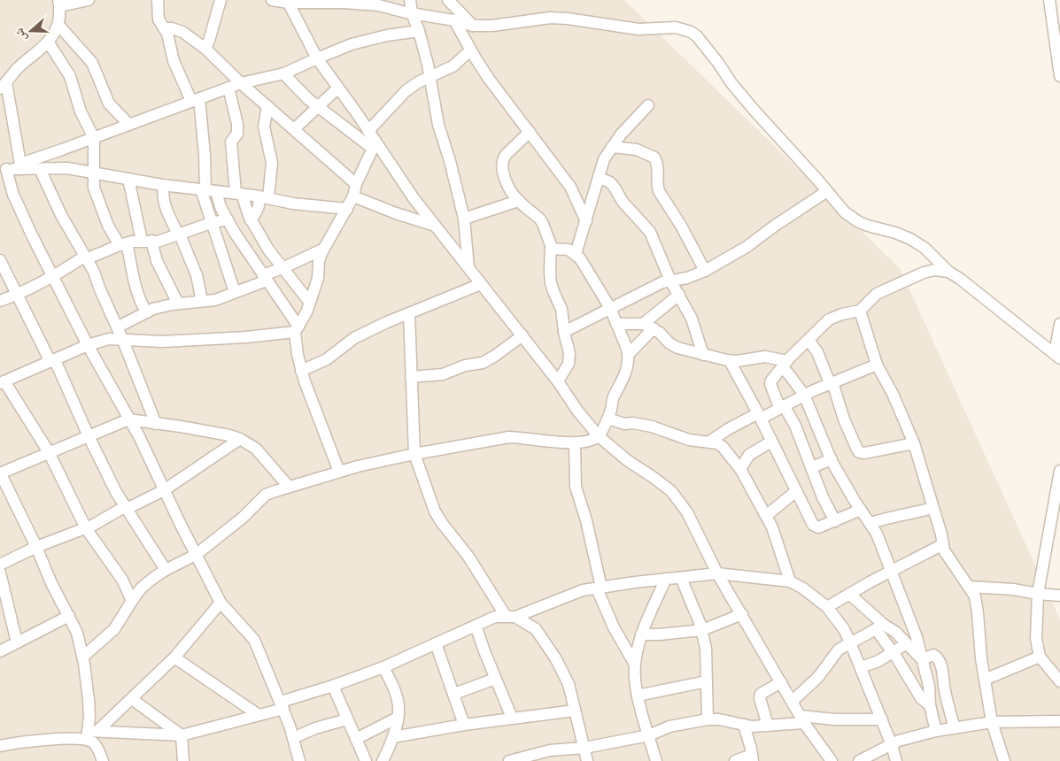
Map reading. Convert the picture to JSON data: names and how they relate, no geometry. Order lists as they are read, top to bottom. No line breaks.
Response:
{"north":"left"}
